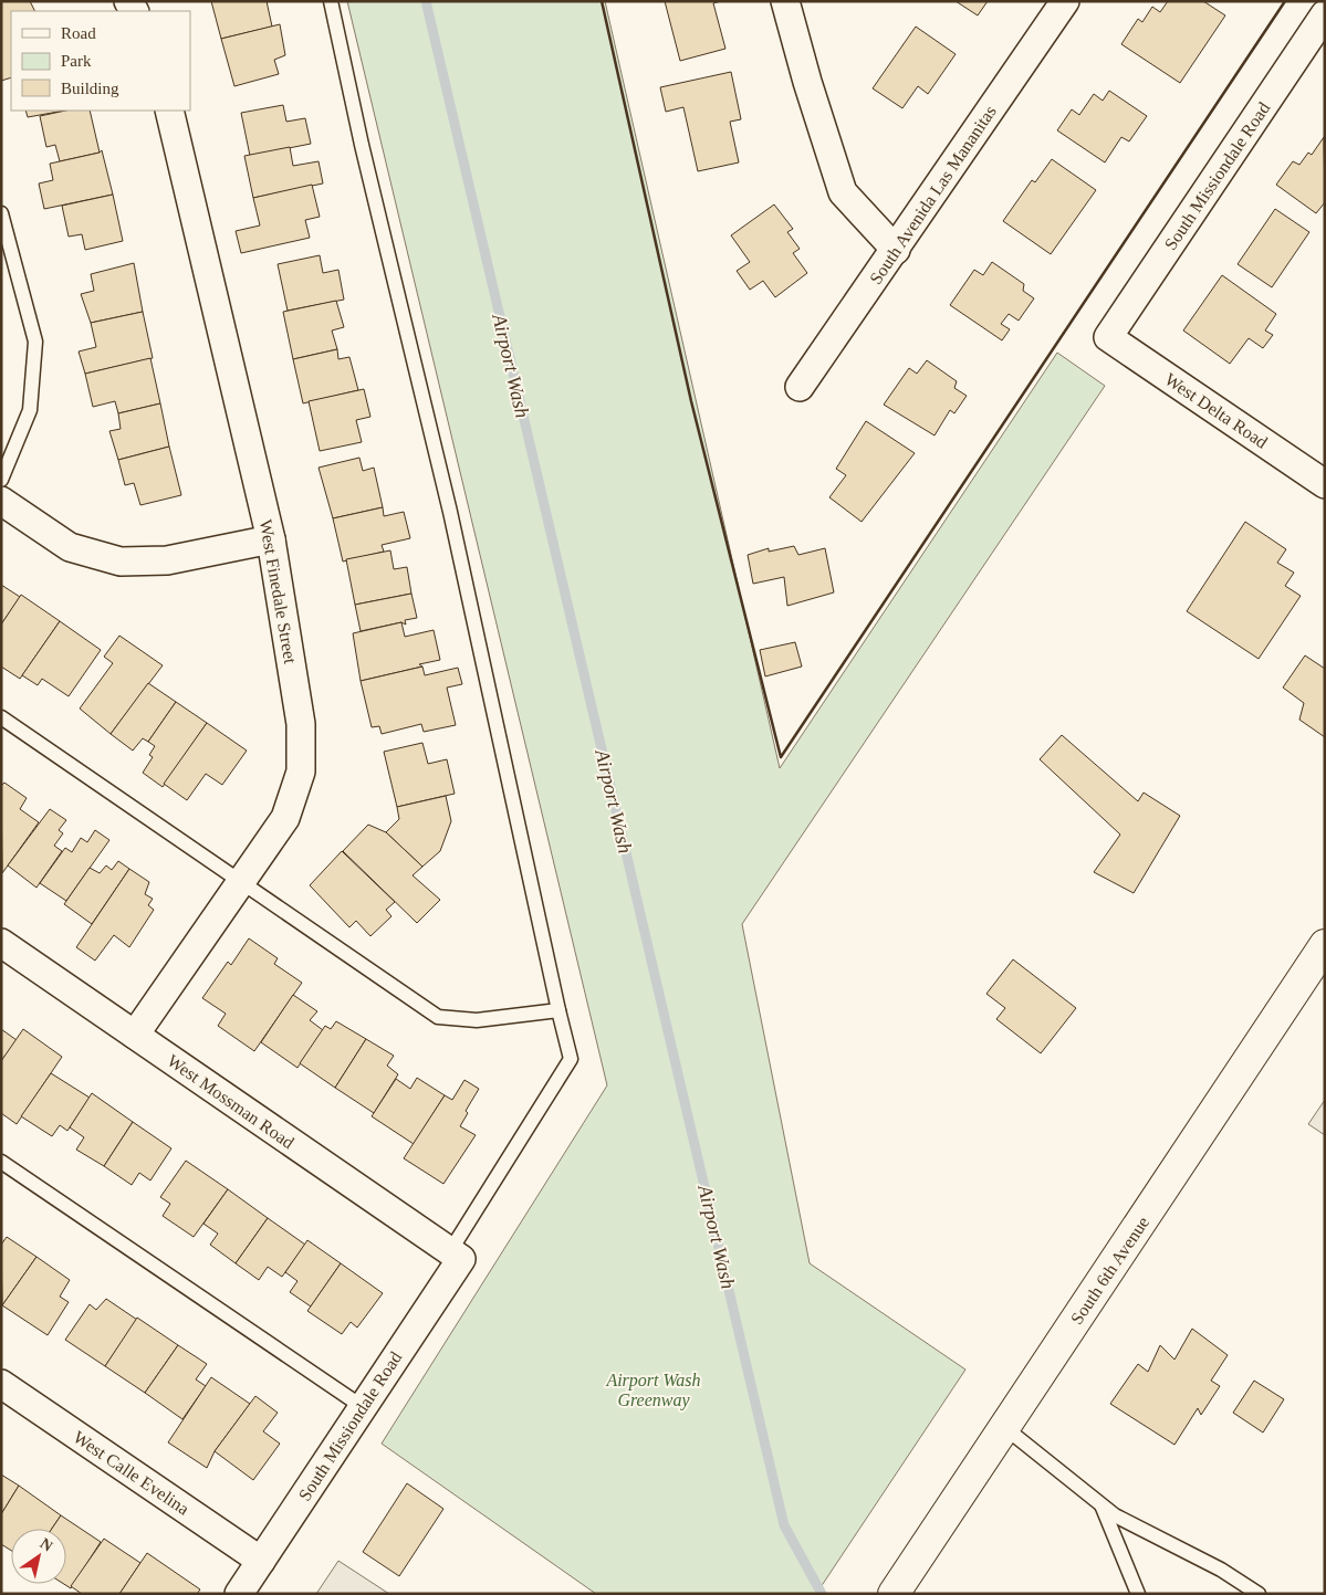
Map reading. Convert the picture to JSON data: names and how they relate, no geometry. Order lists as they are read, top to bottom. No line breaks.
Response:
{"streets":{"street":["South Missiondale Road","South Avenida Las Mananitas","West Delta Road","West Finedale Street","West Mossman Road","South 6th Avenue","West Calle Evelina"]},"crossings":[["South Missiondale Road","West Delta Road"],["South Missiondale Road","West Mossman Road"],["South Missiondale Road","West Calle Evelina"],["West Finedale Street","West Mossman Road"]],"water":["Airport Wash"],"parks":["Airport Wash Greenway"],"legend":["Road","Park","Building"],"north":"top right"}
